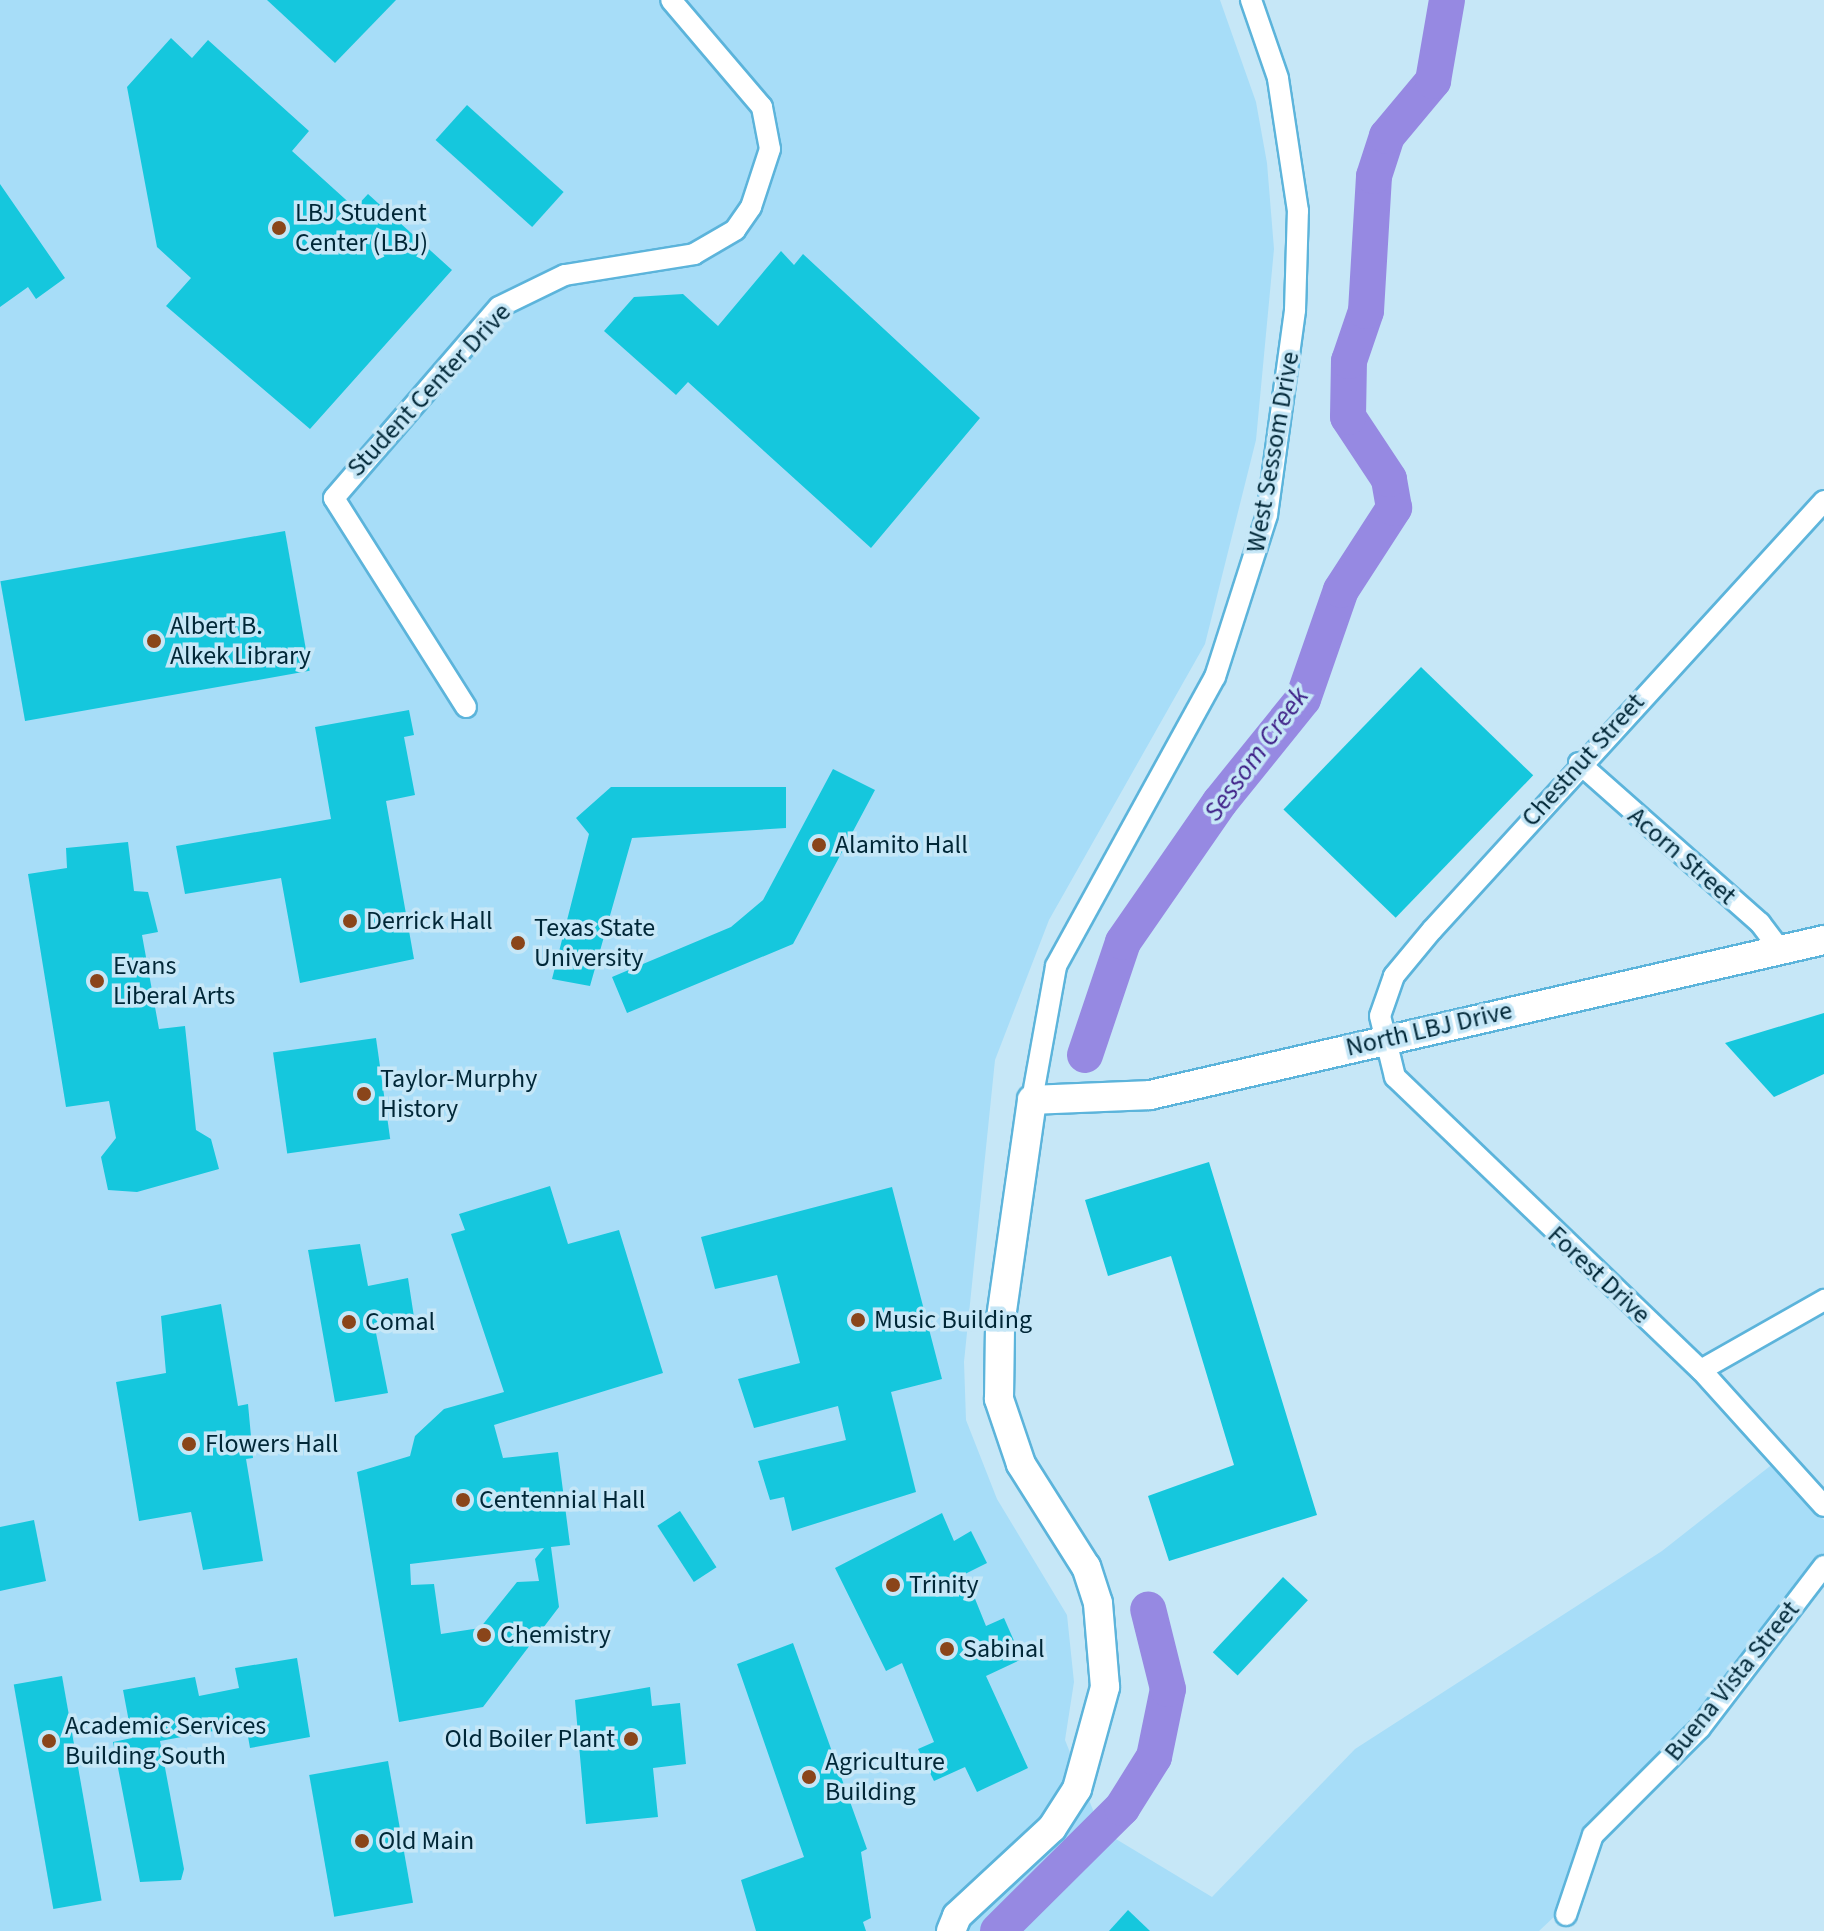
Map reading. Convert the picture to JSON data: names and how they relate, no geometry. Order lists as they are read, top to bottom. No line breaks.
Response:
{"streets":{"street":["Student Center Drive","West Sessom Drive","Chestnut Street","Acorn Street","North LBJ Drive","Forest Drive","Buena Vista Street"]},"crossings":[["West Sessom Drive","North LBJ Drive"],["Chestnut Street","Acorn Street"],["Chestnut Street","North LBJ Drive"],["Chestnut Street","Forest Drive"],["Acorn Street","North LBJ Drive"],["North LBJ Drive","Forest Drive"]],"water":["Sessom Creek"],"places":["LBJ Student Center (LBJ)","Albert B. Alkek Library","Alamito Hall","Derrick Hall","Texas State University","Evans Liberal Arts","Taylor-Murphy History","Music Building","Comal","Flowers Hall","Centennial Hall","Trinity","Chemistry","Sabinal","Old Boiler Plant","Academic Services Building South","Agriculture Building","Old Main"]}
